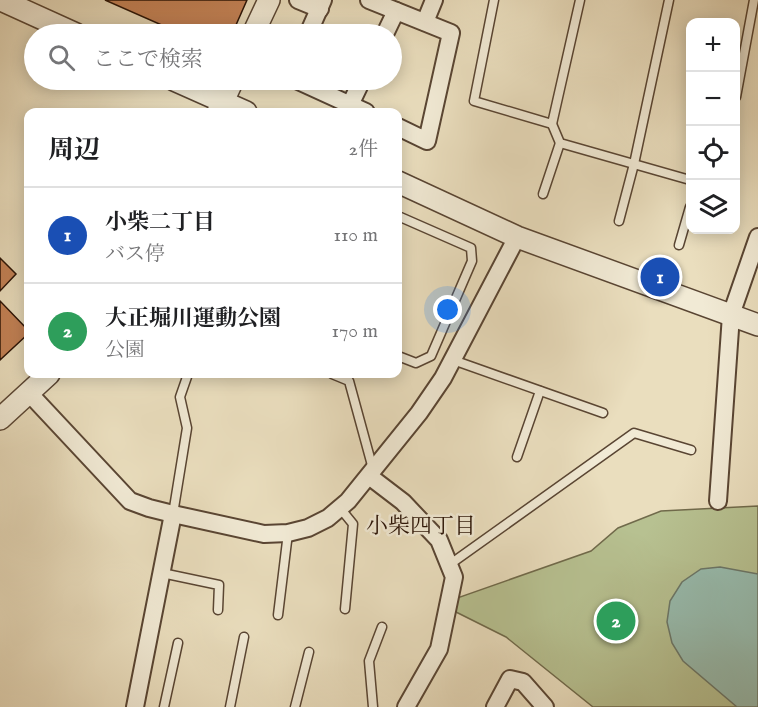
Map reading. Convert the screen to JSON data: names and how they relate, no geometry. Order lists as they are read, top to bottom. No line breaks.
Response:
{"districts":["小柴四丁目"],"page":{"map_buttons":["+","−"],"search":"ここで検索","heading":["周辺","2件"],"list":[{"mark":"1","name":"小柴二丁目","note":"バス停","value":"110 m"},{"mark":"2","name":"大正堀川運動公園","note":"公園","value":"170 m"}],"pins":["1","2"]}}
